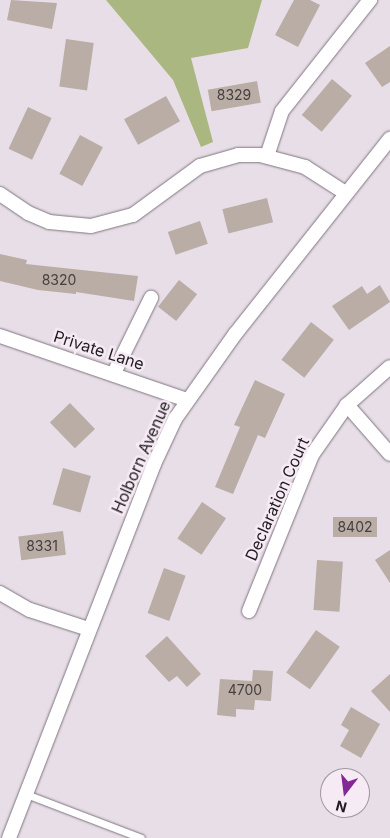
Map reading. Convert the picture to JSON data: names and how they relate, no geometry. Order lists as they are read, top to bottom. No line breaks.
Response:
{"streets":{"street":["Private Lane","Holborn Avenue","Declaration Court"]},"crossings":[["Private Lane","Holborn Avenue"]],"house_numbers":["8329","8320","8402","8331","4700"],"north":"bottom"}
